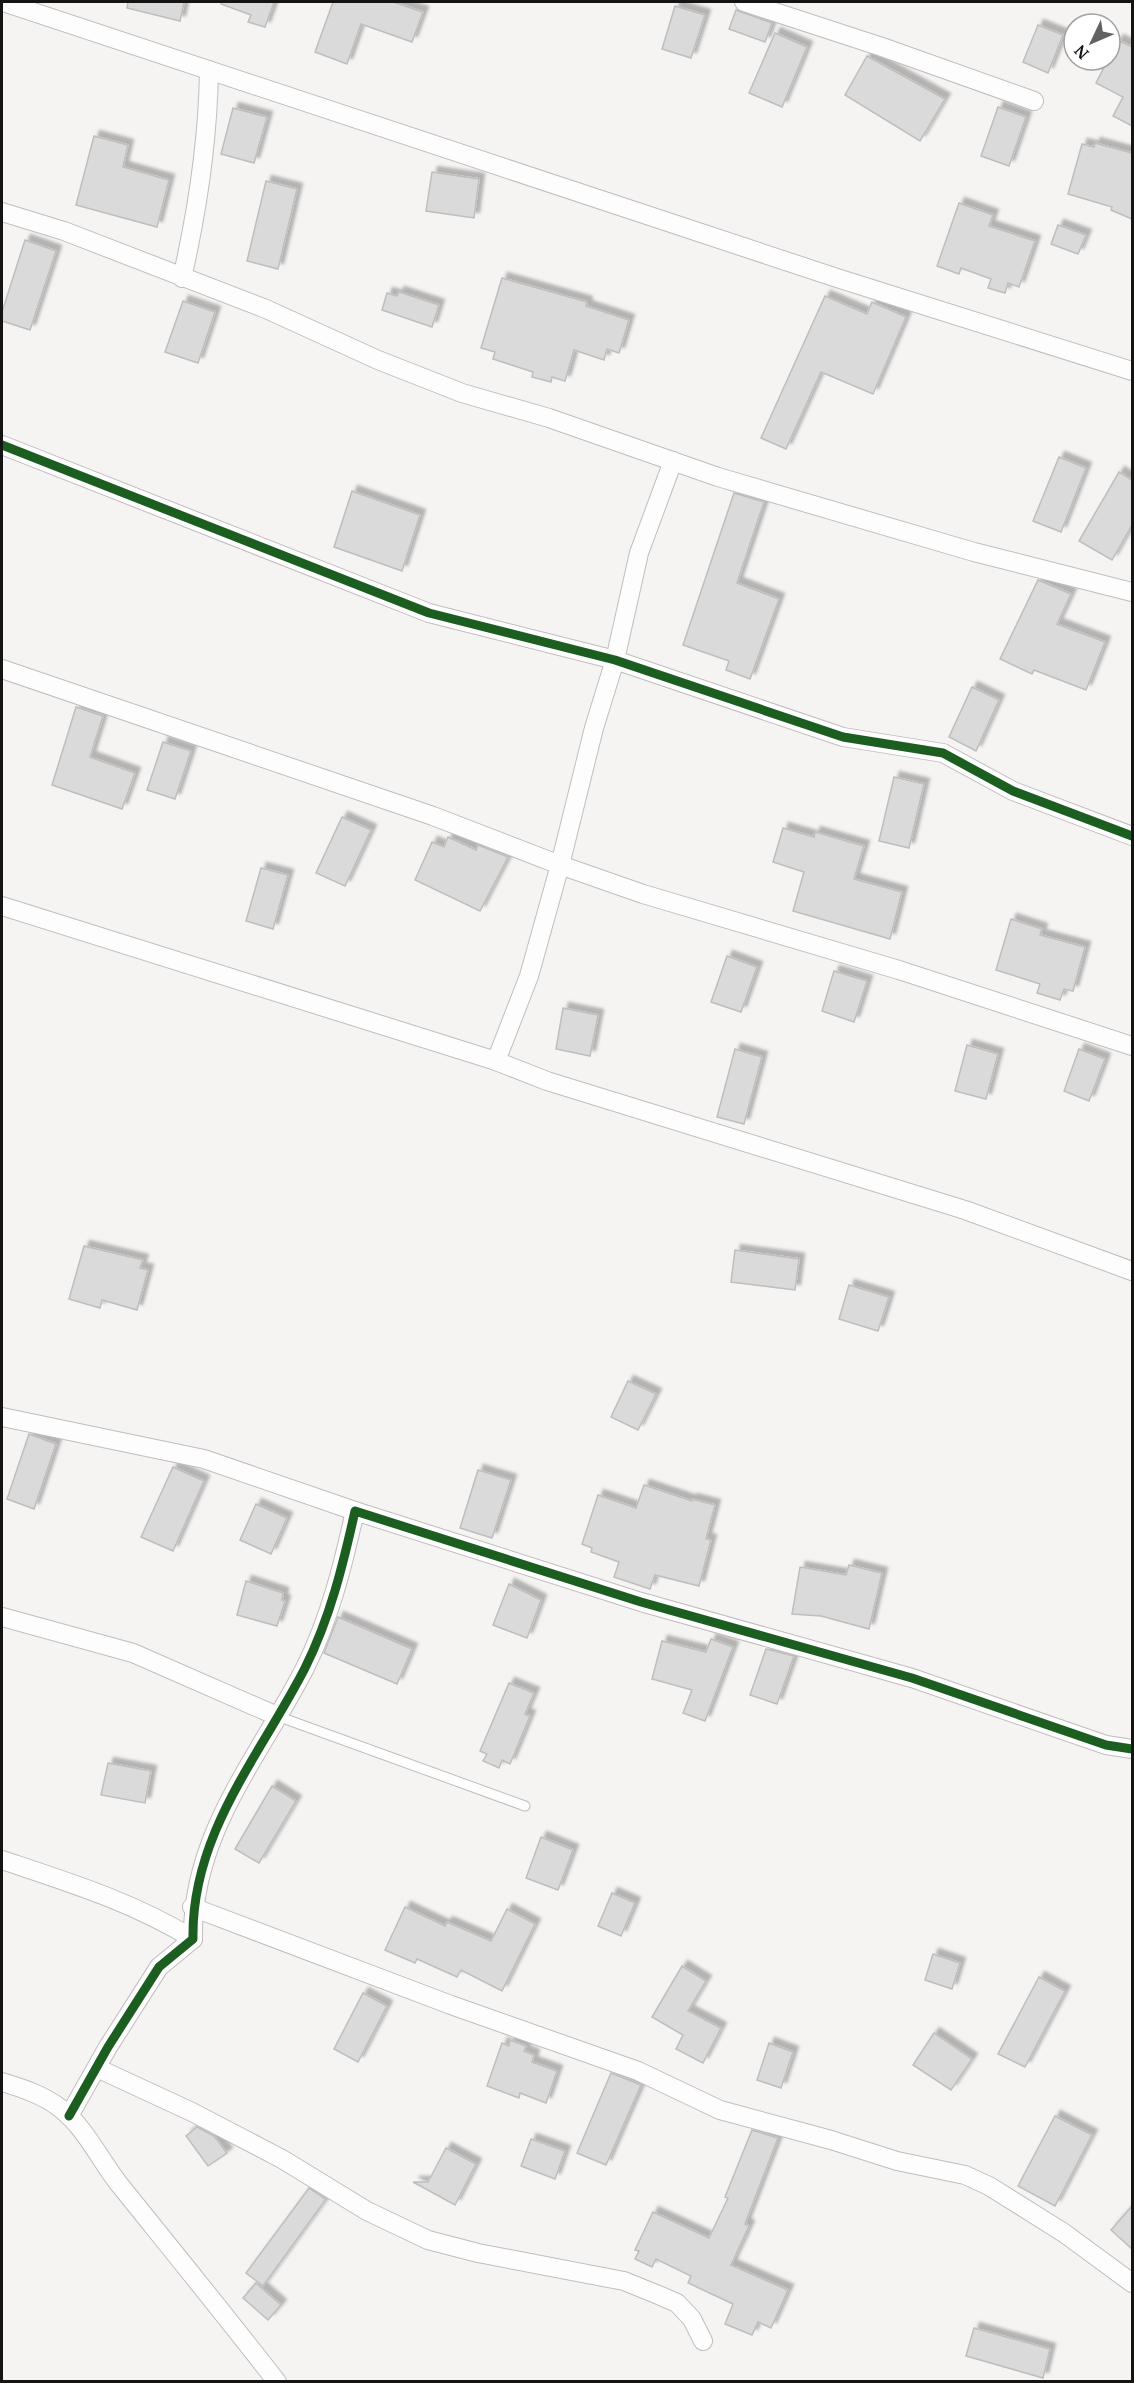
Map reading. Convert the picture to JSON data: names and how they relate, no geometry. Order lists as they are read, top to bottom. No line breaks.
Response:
{"north":"bottom left"}
